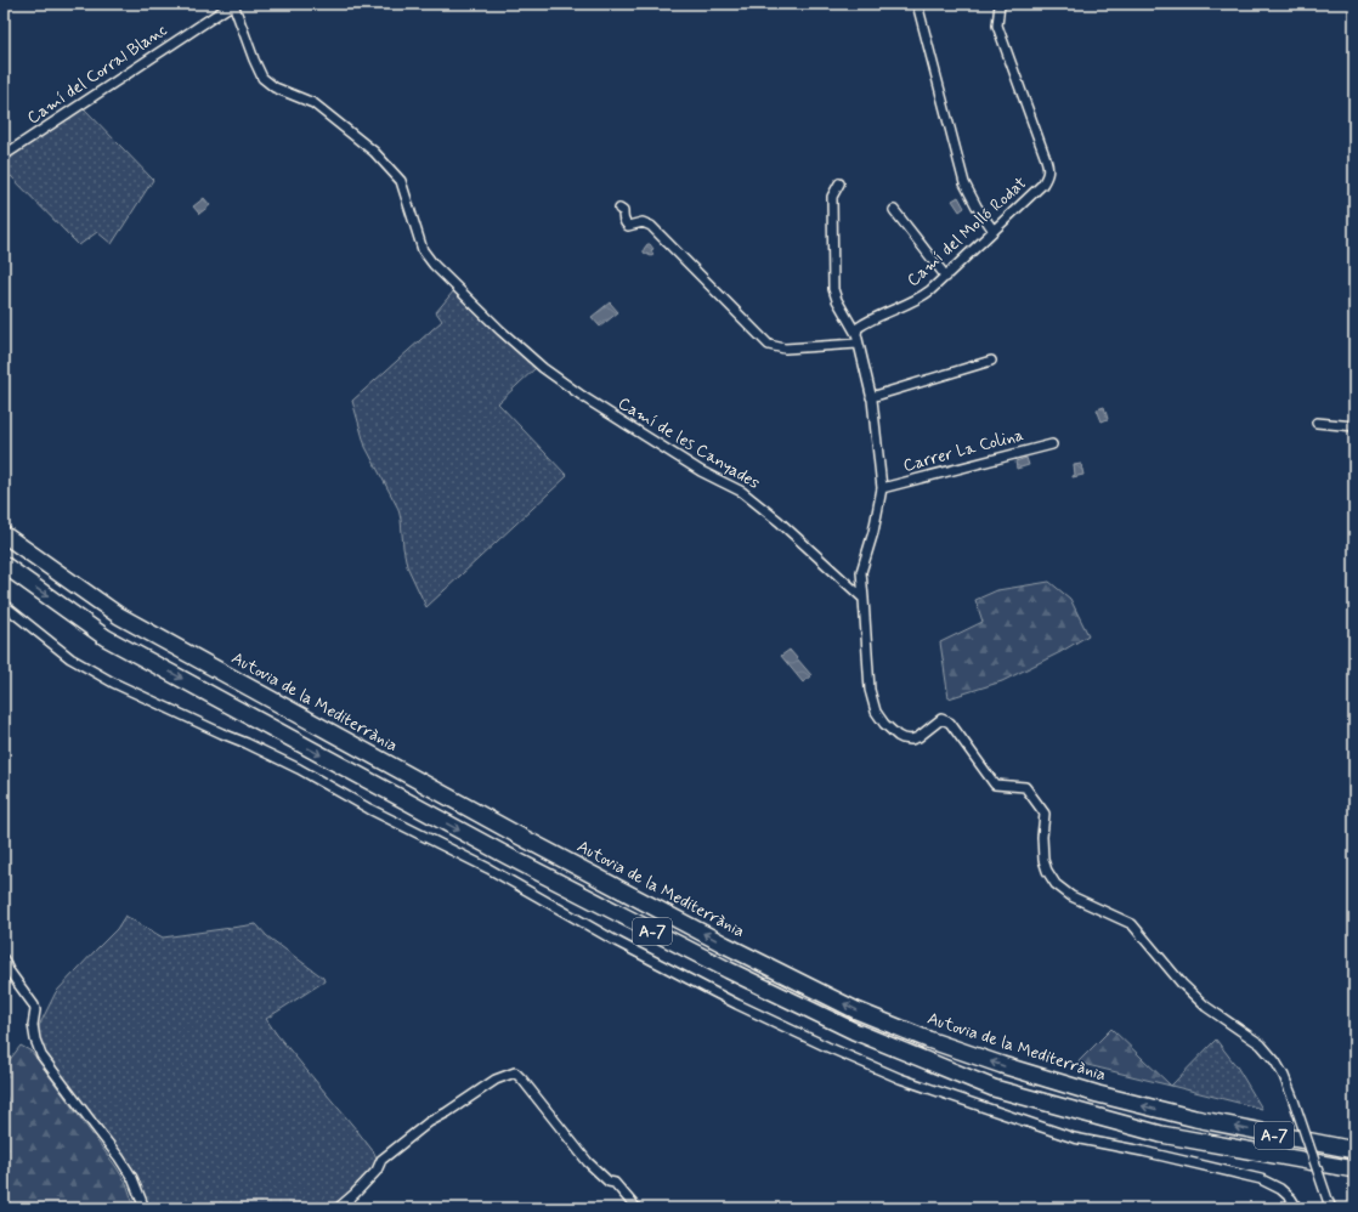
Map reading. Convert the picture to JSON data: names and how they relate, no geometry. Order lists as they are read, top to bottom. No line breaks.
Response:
{"streets":{"highway":["Autovia de la Mediterrània","A-7"],"street":["Camí del Corral Blanc","Camí del Molló Rodat","Camí de les Canyades","Carrer La Colina"]},"crossings":[["Camí del Corral Blanc","Camí de les Canyades"]]}
